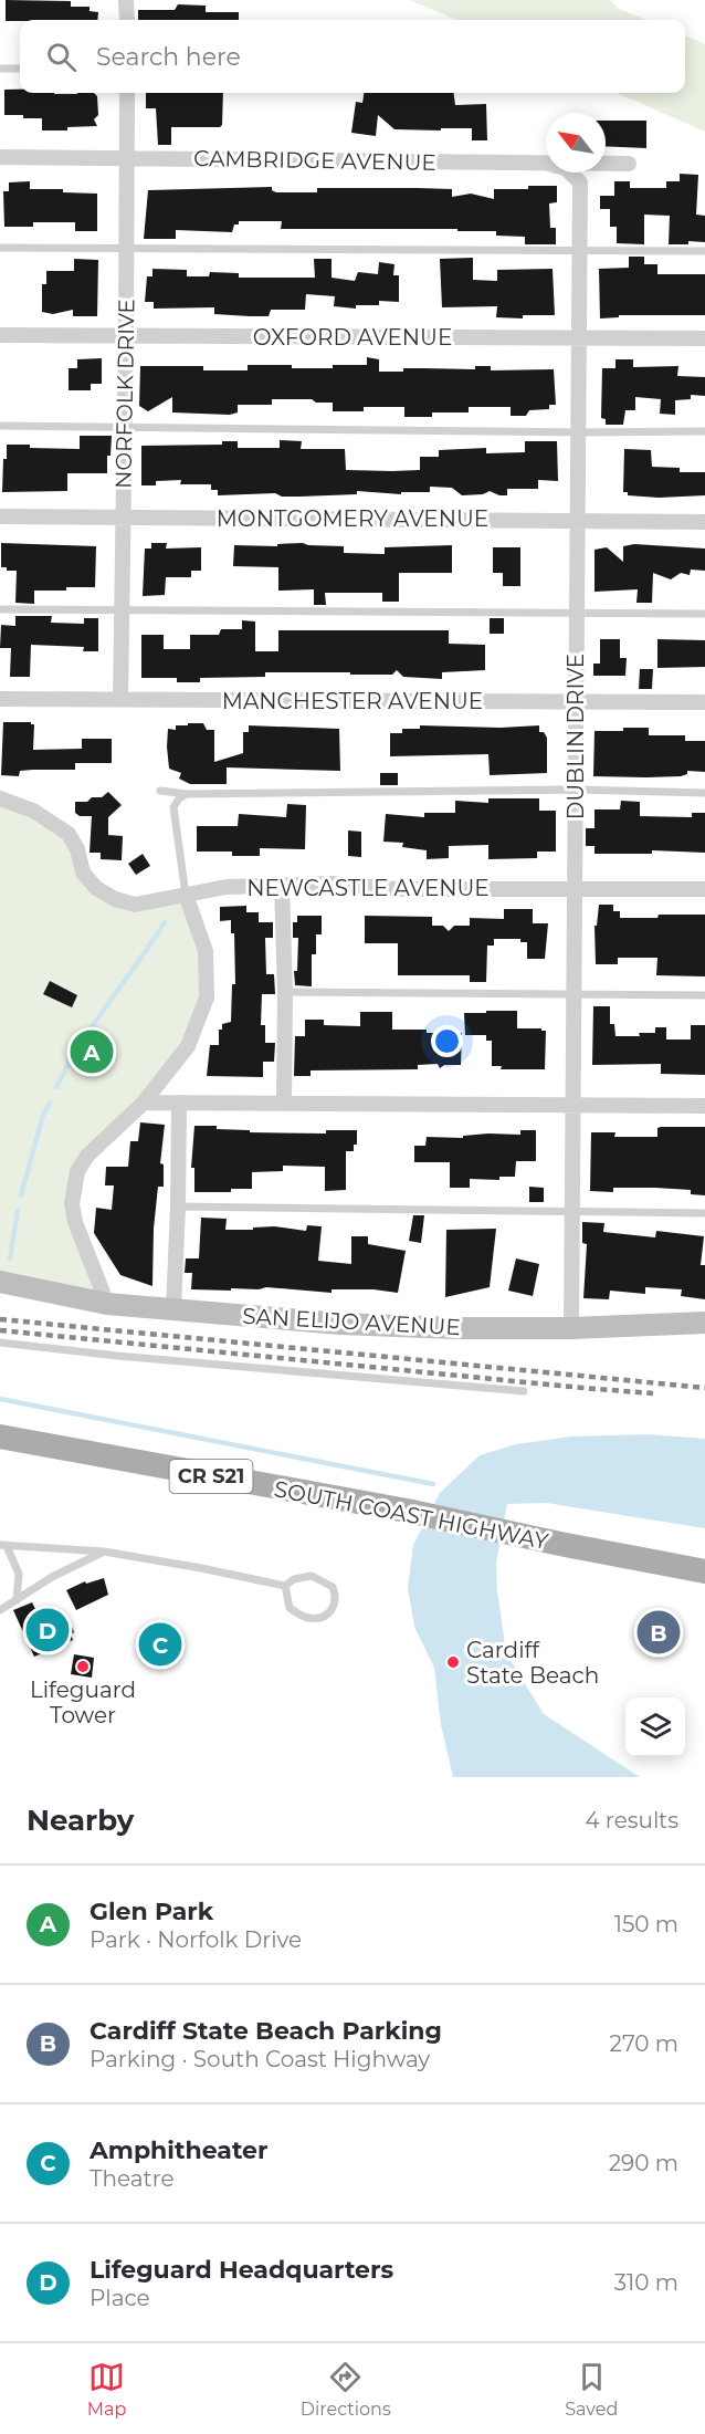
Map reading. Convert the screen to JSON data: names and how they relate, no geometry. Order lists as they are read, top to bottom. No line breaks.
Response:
{"streets":{"main road":["SAN ELIJO AVENUE","CR S21","SOUTH COAST HIGHWAY"],"street":["CAMBRIDGE AVENUE","OXFORD AVENUE","NORFOLK DRIVE","MONTGOMERY AVENUE","MANCHESTER AVENUE","DUBLIN DRIVE","NEWCASTLE AVENUE"]},"crossings":[["CAMBRIDGE AVENUE","NORFOLK DRIVE"],["OXFORD AVENUE","NORFOLK DRIVE"],["OXFORD AVENUE","DUBLIN DRIVE"],["NORFOLK DRIVE","MONTGOMERY AVENUE"],["NORFOLK DRIVE","MANCHESTER AVENUE"],["MONTGOMERY AVENUE","DUBLIN DRIVE"],["MANCHESTER AVENUE","DUBLIN DRIVE"],["DUBLIN DRIVE","NEWCASTLE AVENUE"],["DUBLIN DRIVE","SAN ELIJO AVENUE"]],"places":["Cardiff State Beach","Lifeguard Tower"],"north":"top left","page":{"search":"Search here","pins":["A","D","B","C"],"heading":["Nearby","4 results"],"list":[{"mark":"A","name":"Glen Park","note":"Park · Norfolk Drive","value":"150 m"},{"mark":"B","name":"Cardiff State Beach Parking","note":"Parking · South Coast Highway","value":"270 m"},{"mark":"C","name":"Amphitheater","note":"Theatre","value":"290 m"},{"mark":"D","name":"Lifeguard Headquarters","note":"Place","value":"310 m"}],"nav":["Map","Directions","Saved"]}}
